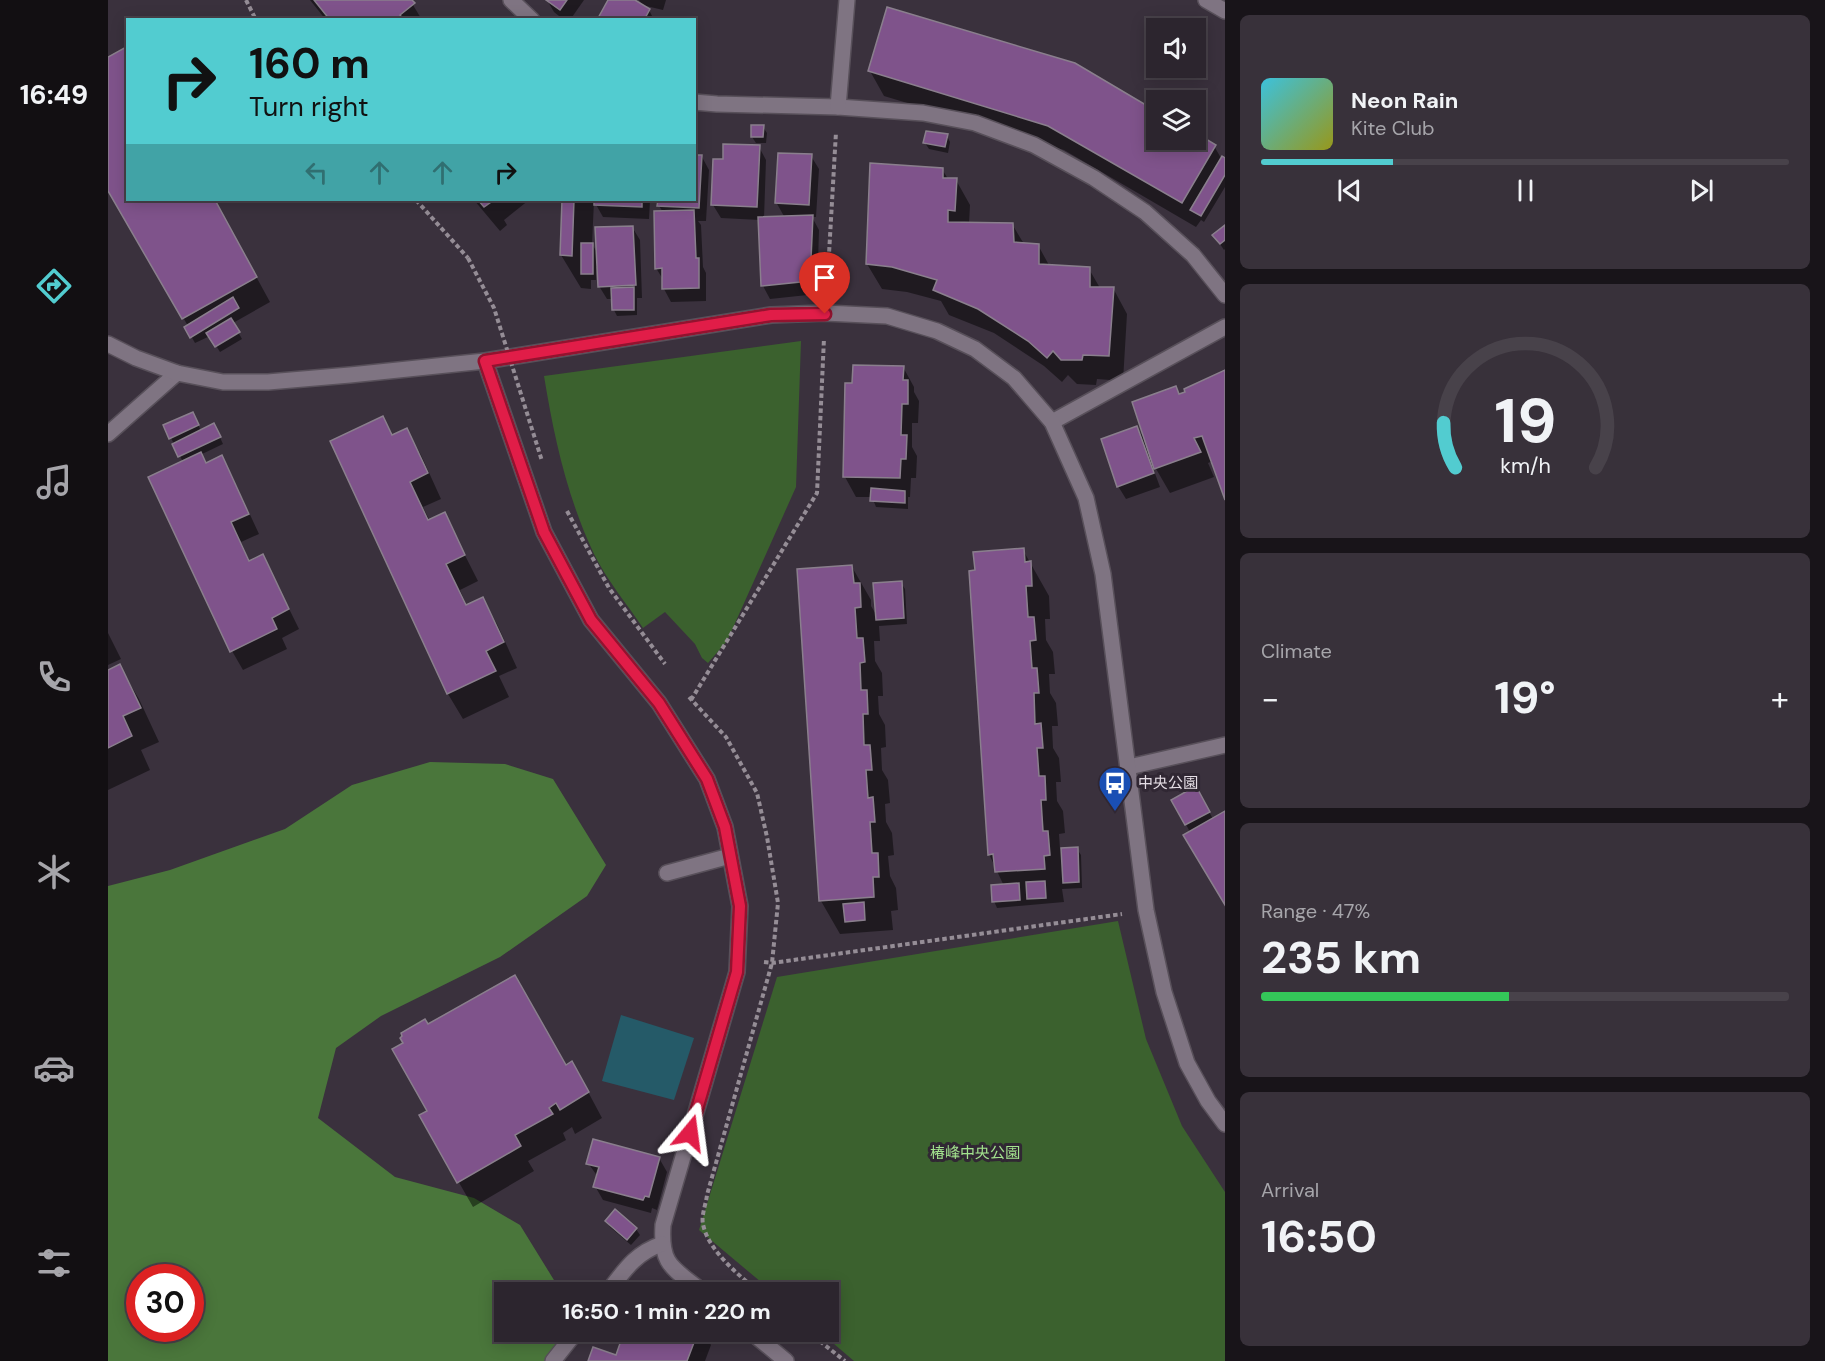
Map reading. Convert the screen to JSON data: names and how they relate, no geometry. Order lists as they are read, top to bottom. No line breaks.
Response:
{"parks":["椿峰中央公園"],"places":{"bus stop":["中央公園"]},"page":{"tabs":"16:49","turn":["160 m","Turn right"],"song":["Neon Rain","Kite Club"],"tile":["Climate",["Range · 47%","235 km"],["Arrival","16:50"]],"heat":["−","19°","+"],"limit":"30","trip":"16:50 · 1 min · 220 m","gauge":["19","km/h"]}}
